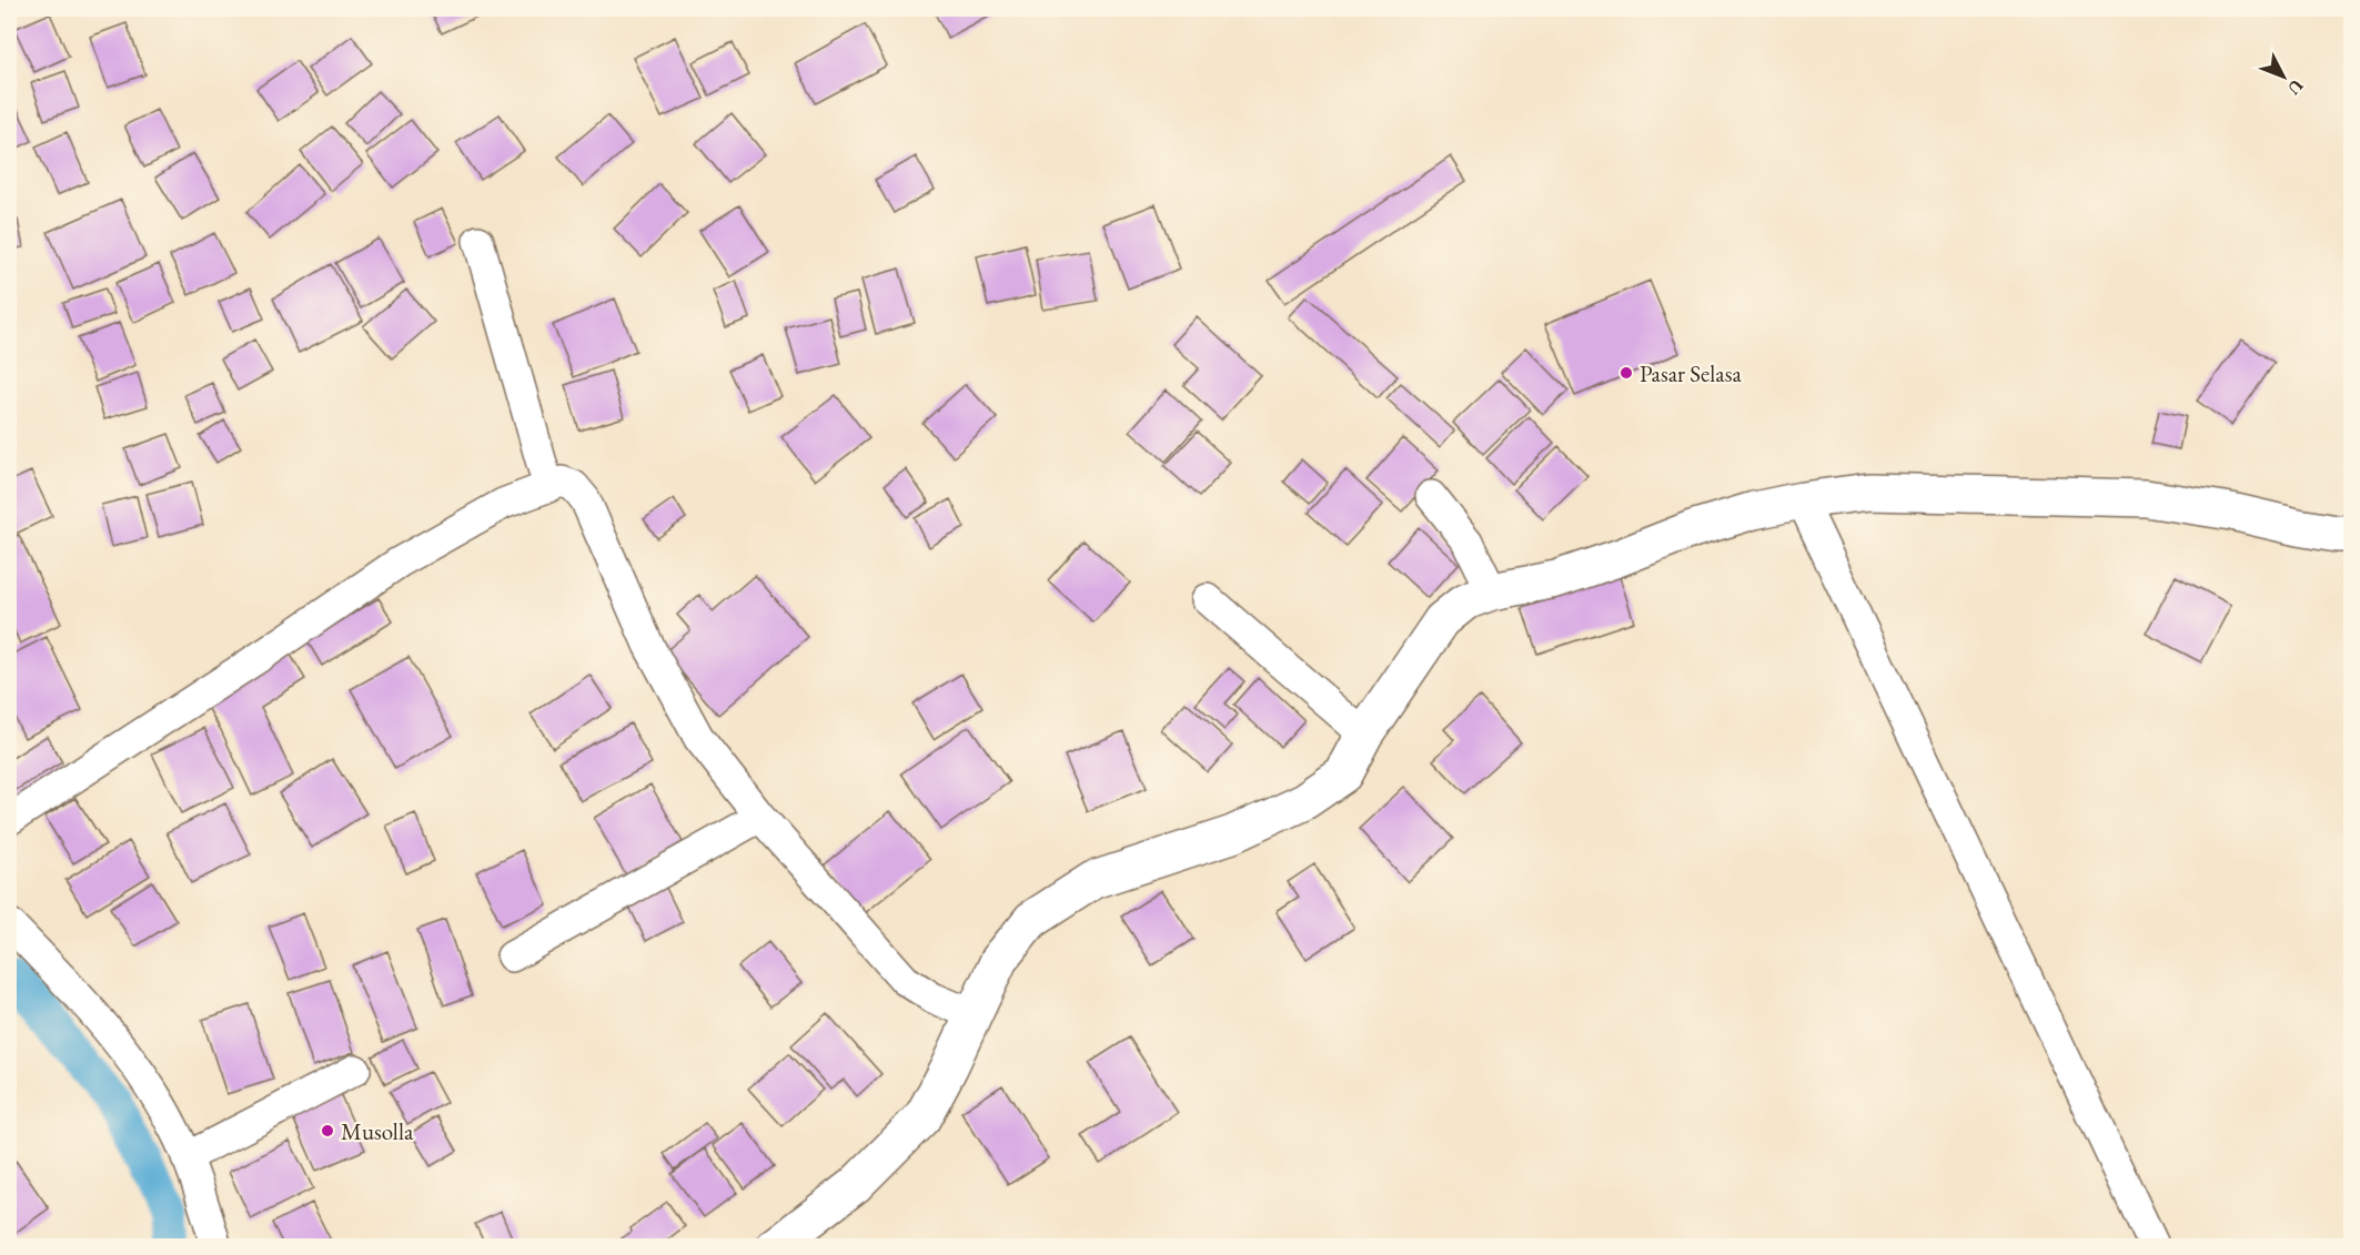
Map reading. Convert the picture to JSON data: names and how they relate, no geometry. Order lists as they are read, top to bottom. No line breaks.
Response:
{"places":["Pasar Selasa","Musolla"],"north":"bottom right"}
